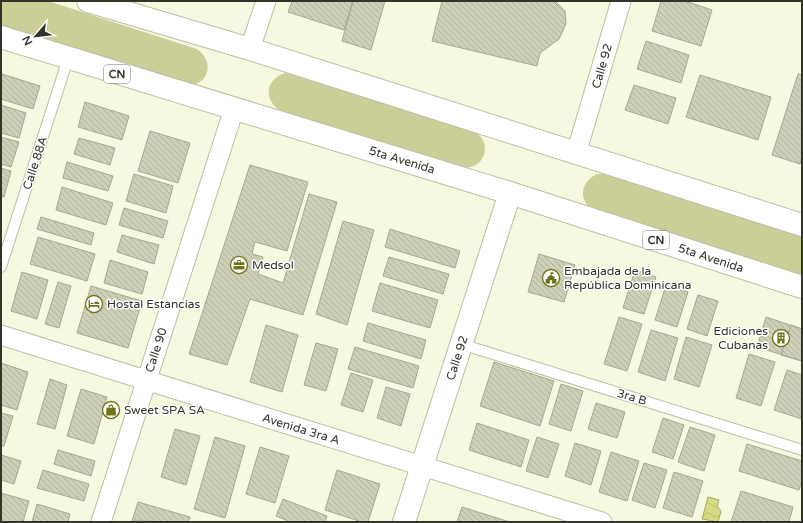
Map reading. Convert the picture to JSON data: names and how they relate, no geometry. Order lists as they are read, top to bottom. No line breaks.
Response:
{"streets":{"main road":["Calle 92","CN","5ta Avenida"],"street":["Calle 90","Avenida 3ra A"],"lane":["Calle 88A","3ra B"]},"crossings":[["Calle 92","5ta Avenida"],["Calle 92","3ra B"],["Calle 92","Avenida 3ra A"],["5ta Avenida","Calle 88A"],["5ta Avenida","Calle 90"],["Calle 90","Avenida 3ra A"]],"places":{"office":["Medsol"],"public building":["Embajada de la República Dominicana"],"hotel":["Hostal Estancias"],"building":["Ediciones Cubanas"],"shop":["Sweet SPA SA"]},"north":"bottom left"}
